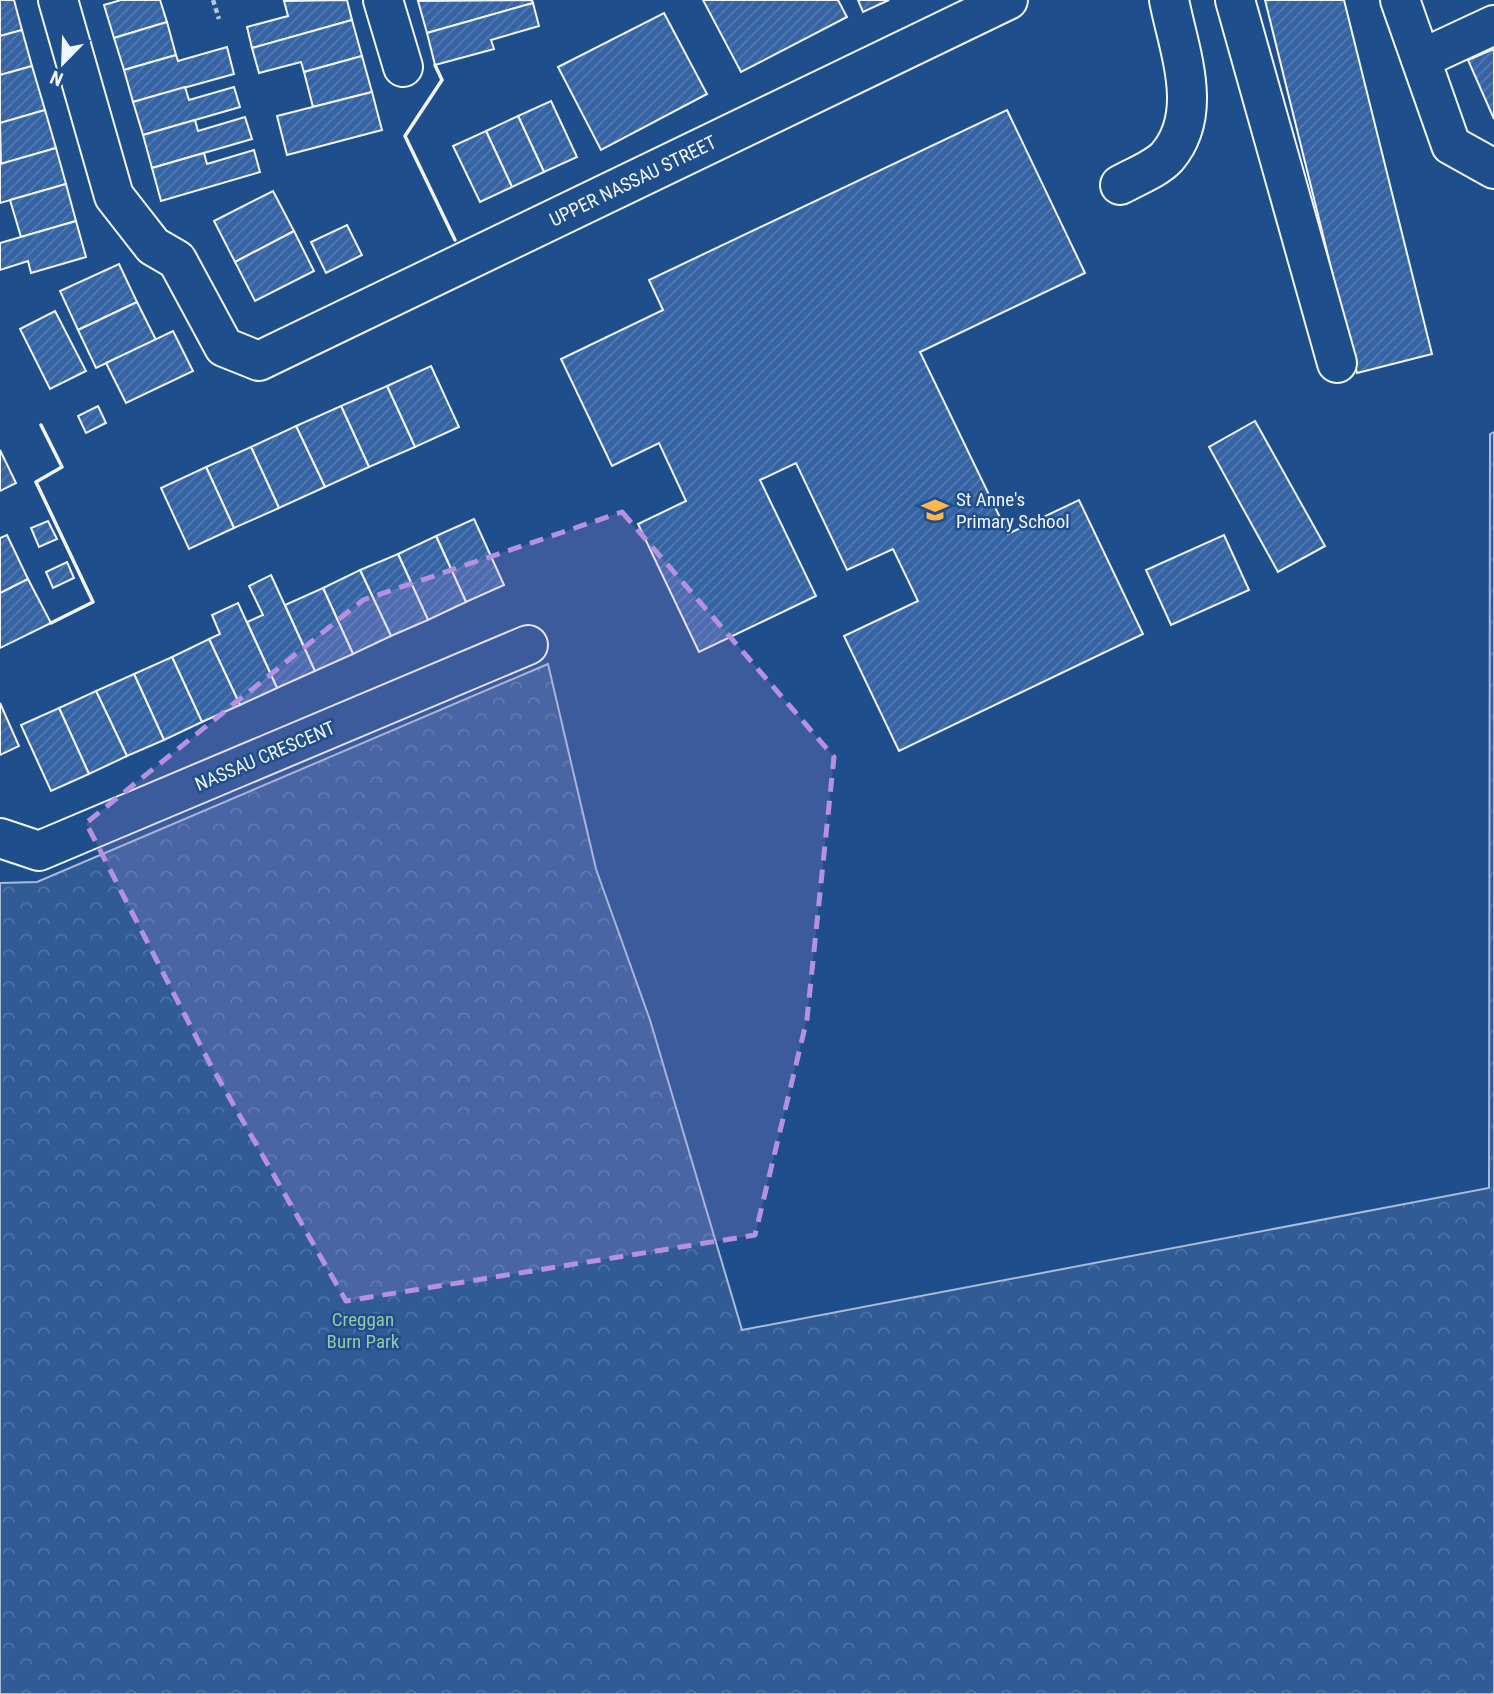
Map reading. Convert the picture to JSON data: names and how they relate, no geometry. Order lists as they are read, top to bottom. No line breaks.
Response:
{"streets":{"street":["UPPER NASSAU STREET","NASSAU CRESCENT"]},"parks":["Creggan Burn Park"],"places":{"school or university":["St Anne's Primary School"]},"north":"bottom left"}
